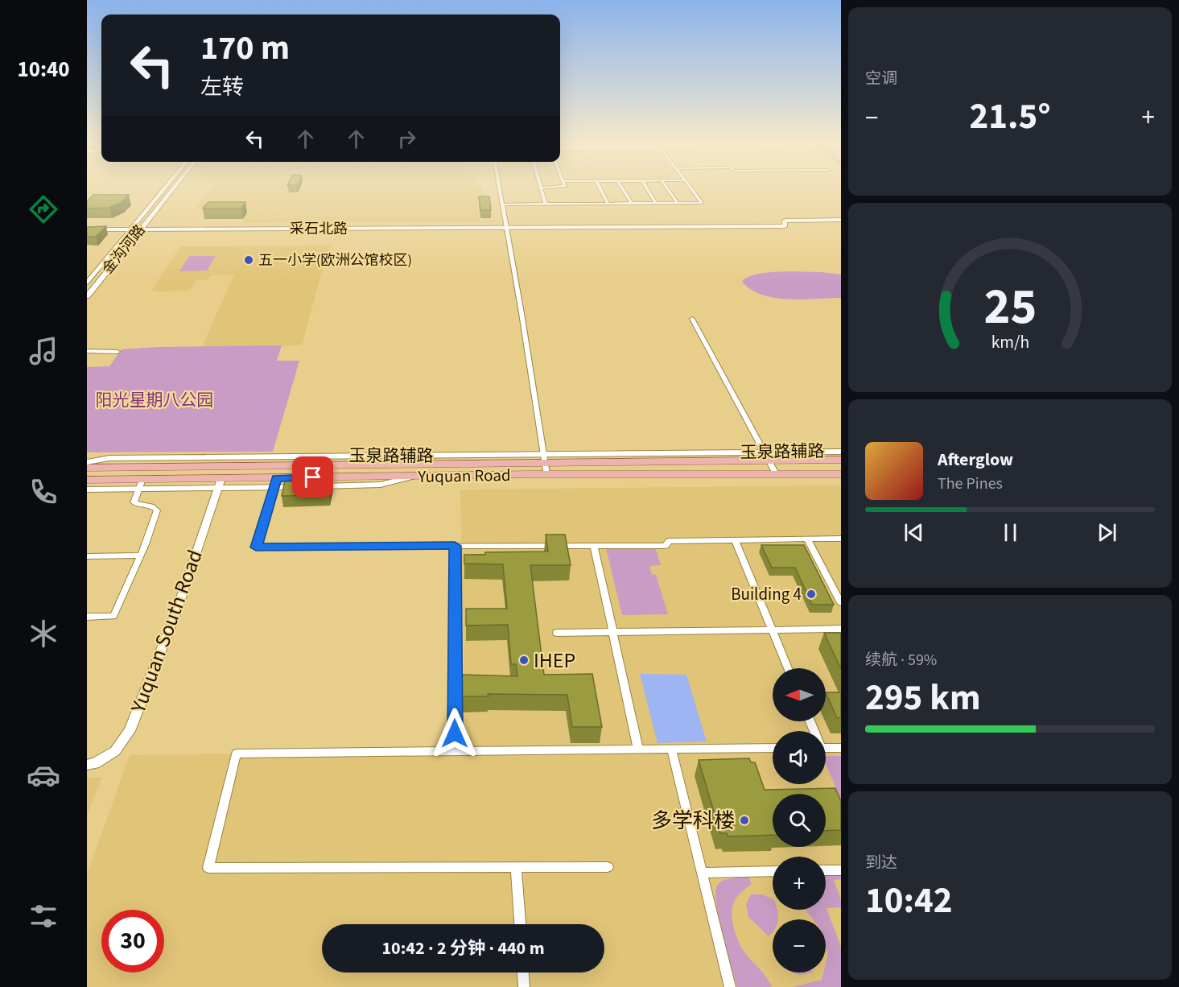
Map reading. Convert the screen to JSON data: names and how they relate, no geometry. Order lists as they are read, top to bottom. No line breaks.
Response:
{"streets":{"main road":["Yuquan Road"],"street":["采石北路","金沟河路","玉泉路辅路","Yuquan South Road"]},"crossings":[["采石北路","金沟河路"],["玉泉路辅路","Yuquan Road"],["Yuquan Road","Yuquan South Road"]],"parks":["阳光星期八公园"],"places":["五一小学(欧洲公馆校区)","Building 4","IHEP","多学科楼"],"north":"left","page":{"tabs":"10:40","tile":["空调",["续航 · 59%","295 km"],["到达","10:42"]],"turn":["170 m","左转"],"heat":["−","21.5°","+"],"song":["Afterglow","The Pines"],"map_buttons":["+","−"],"limit":"30","trip":"10:42 · 2 分钟 · 440 m","gauge":["25","km/h"]}}
